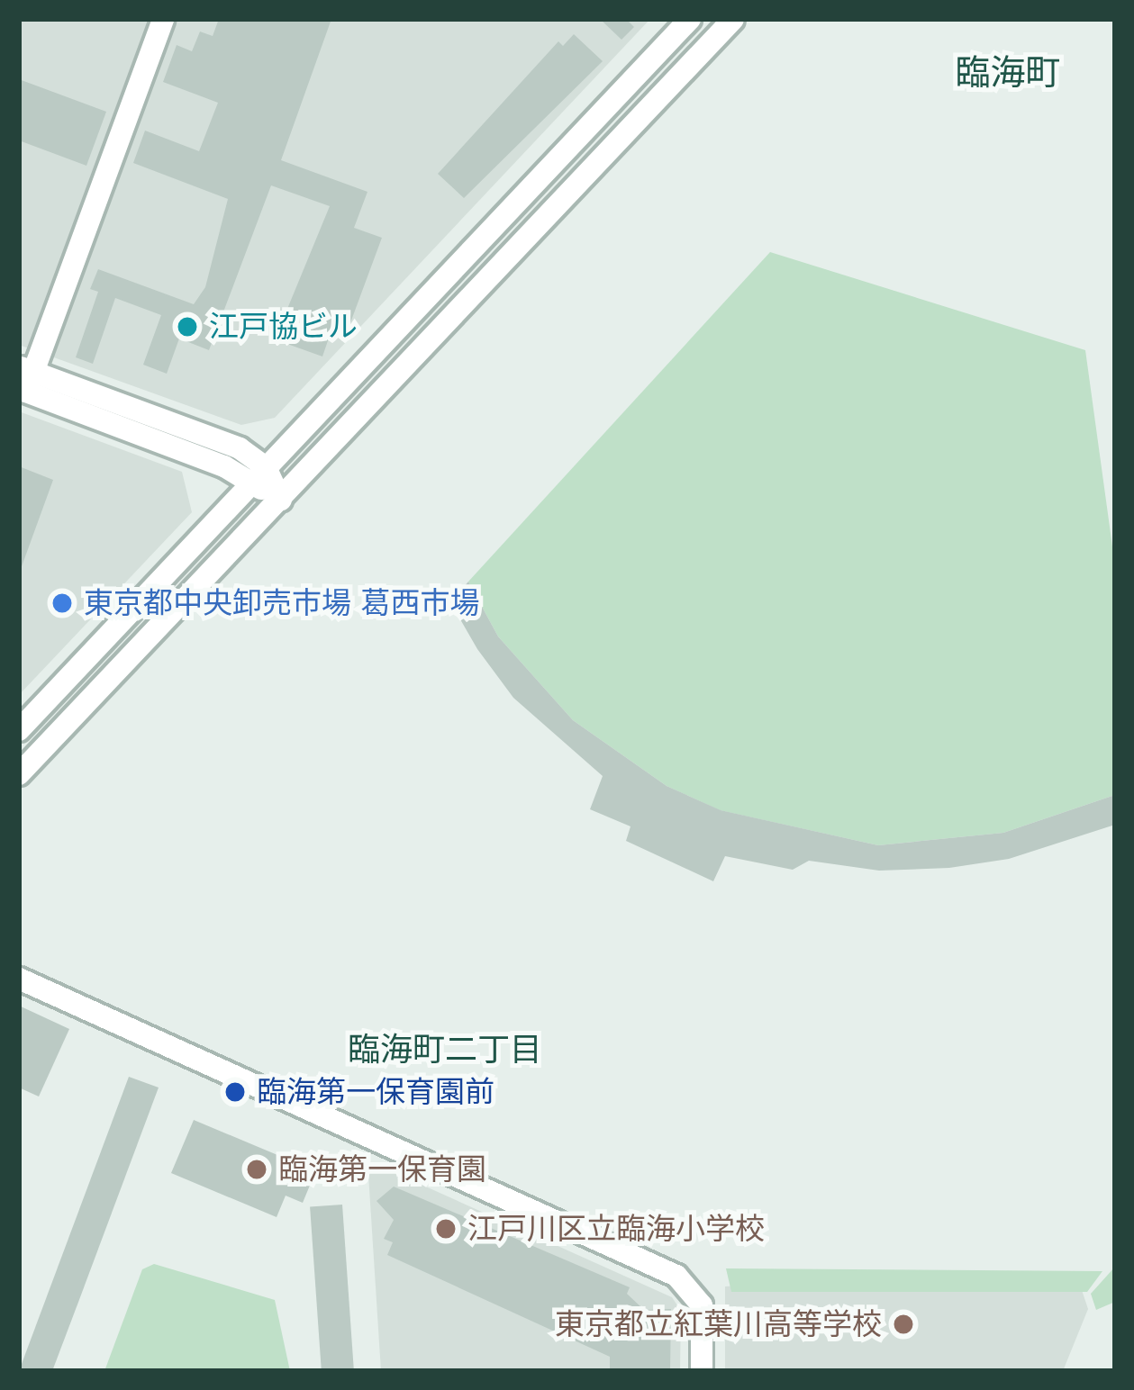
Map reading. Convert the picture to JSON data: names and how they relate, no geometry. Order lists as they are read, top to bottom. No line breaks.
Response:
{"districts":["臨海町","臨海町二丁目"],"places":["江戸協ビル","東京都中央卸売市場 葛西市場","臨海第一保育園前","臨海第一保育園","江戸川区立臨海小学校","東京都立紅葉川高等学校"]}
